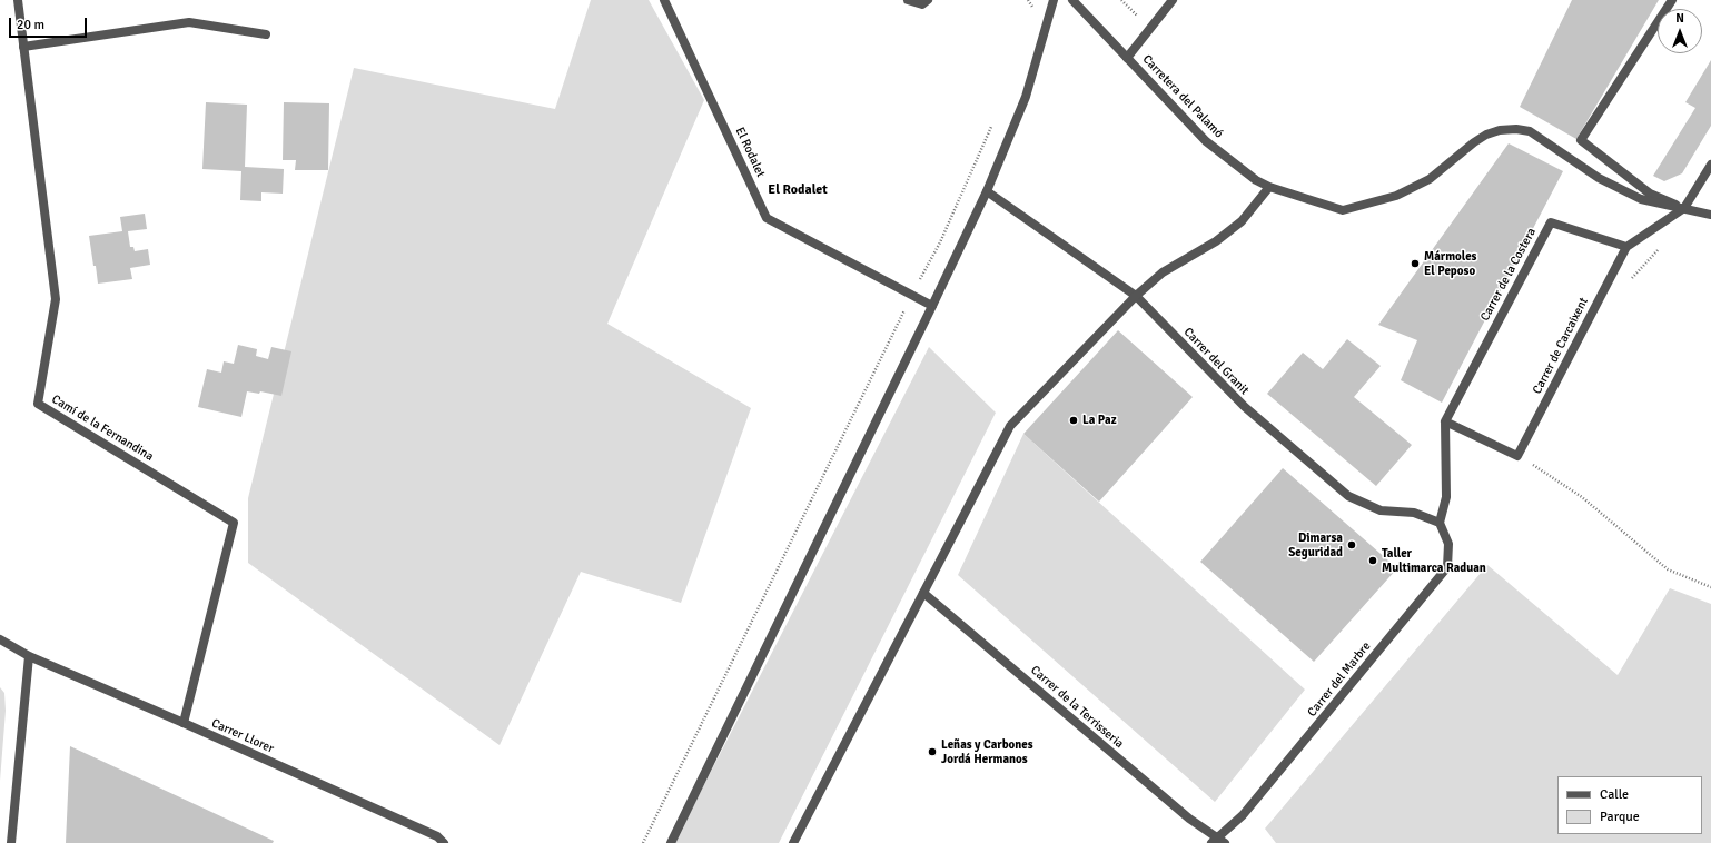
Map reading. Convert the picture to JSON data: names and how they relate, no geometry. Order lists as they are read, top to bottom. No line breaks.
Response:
{"streets":{"street":["Carretera del Palamó","El Rodalet","Carrer de la Costera","Carrer de Carcaixent","Carrer del Granit","Camí de la Fernandina","Carrer del Marbre","Carrer de la Terrisseria","Carrer Llorer"]},"crossings":[["Carrer de la Costera","Carrer de Carcaixent"],["Carrer del Granit","Carrer del Marbre"],["Camí de la Fernandina","Carrer Llorer"],["Carrer del Marbre","Carrer de la Terrisseria"]],"districts":["El Rodalet"],"places":["Mármoles El Peposo","La Paz","Dimarsa Seguridad","Taller Multimarca Raduan","Leñas y Carbones Jordá Hermanos"],"legend":["Calle","Parque"],"scale_bar":"20 m","north":"top"}
